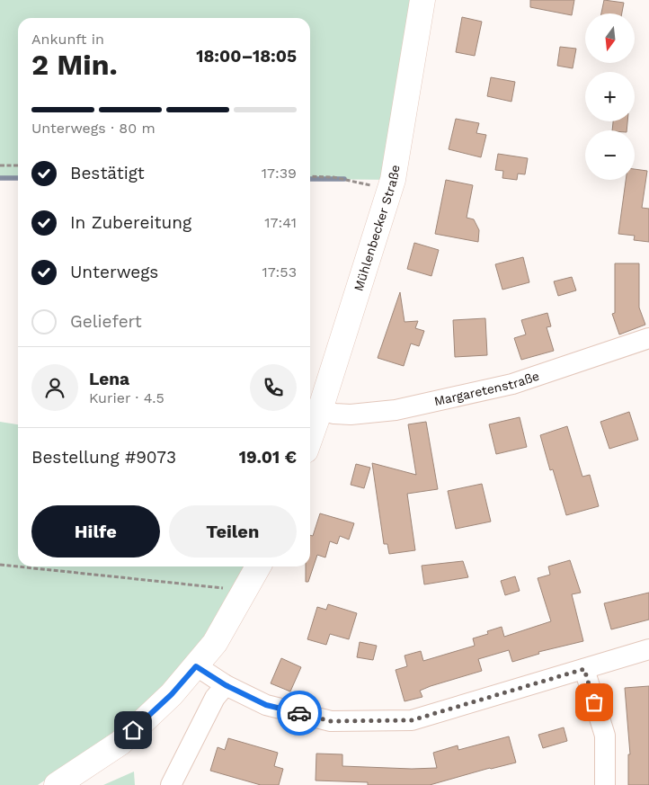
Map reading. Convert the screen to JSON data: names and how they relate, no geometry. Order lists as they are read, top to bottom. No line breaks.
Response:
{"streets":{"main road":["Mühlenbecker Straße"],"street":["Margaretenstraße"]},"crossings":[["Mühlenbecker Straße","Margaretenstraße"]],"north":"bottom","page":{"map_buttons":["+","−"],"heading":["2 Min.","Ankunft in","18:00–18:05"],"panel":["Lena","Kurier · 4.5","Bestellung #9073","19.01 €"],"bar":"Unterwegs · 80 m","list":[["Bestätigt","17:39"],["In Zubereitung","17:41"],["Unterwegs","17:53"],"Geliefert"],"buttons":["Hilfe","Teilen"]}}
